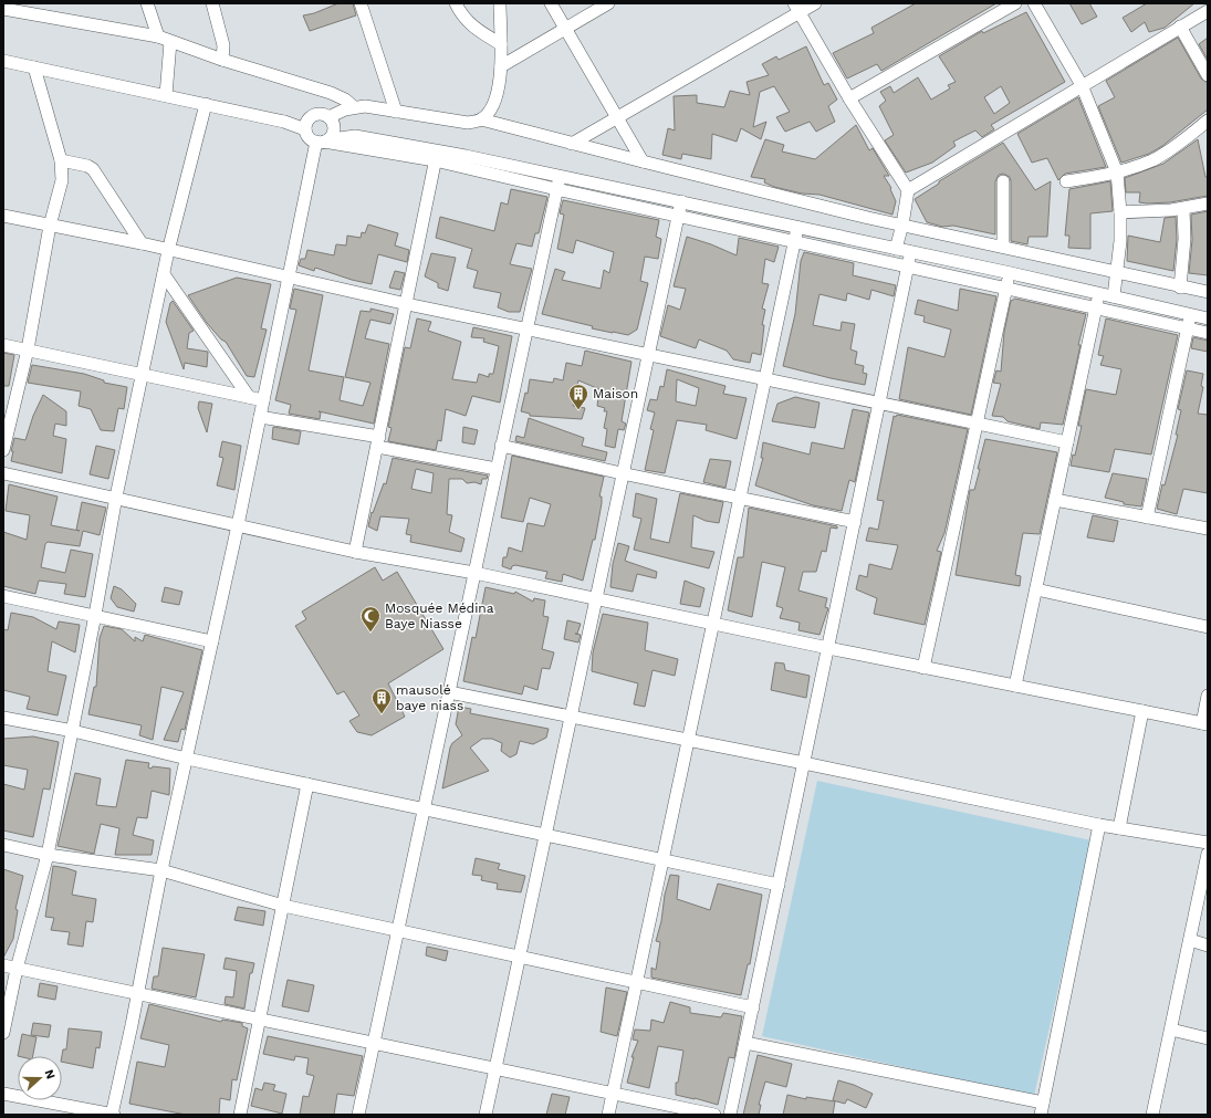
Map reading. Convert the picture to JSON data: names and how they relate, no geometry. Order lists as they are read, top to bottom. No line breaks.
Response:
{"places":{"building":["Maison","mausolé baye niass"],"mosque":["Mosquée Médina Baye Niasse"]},"north":"right"}
